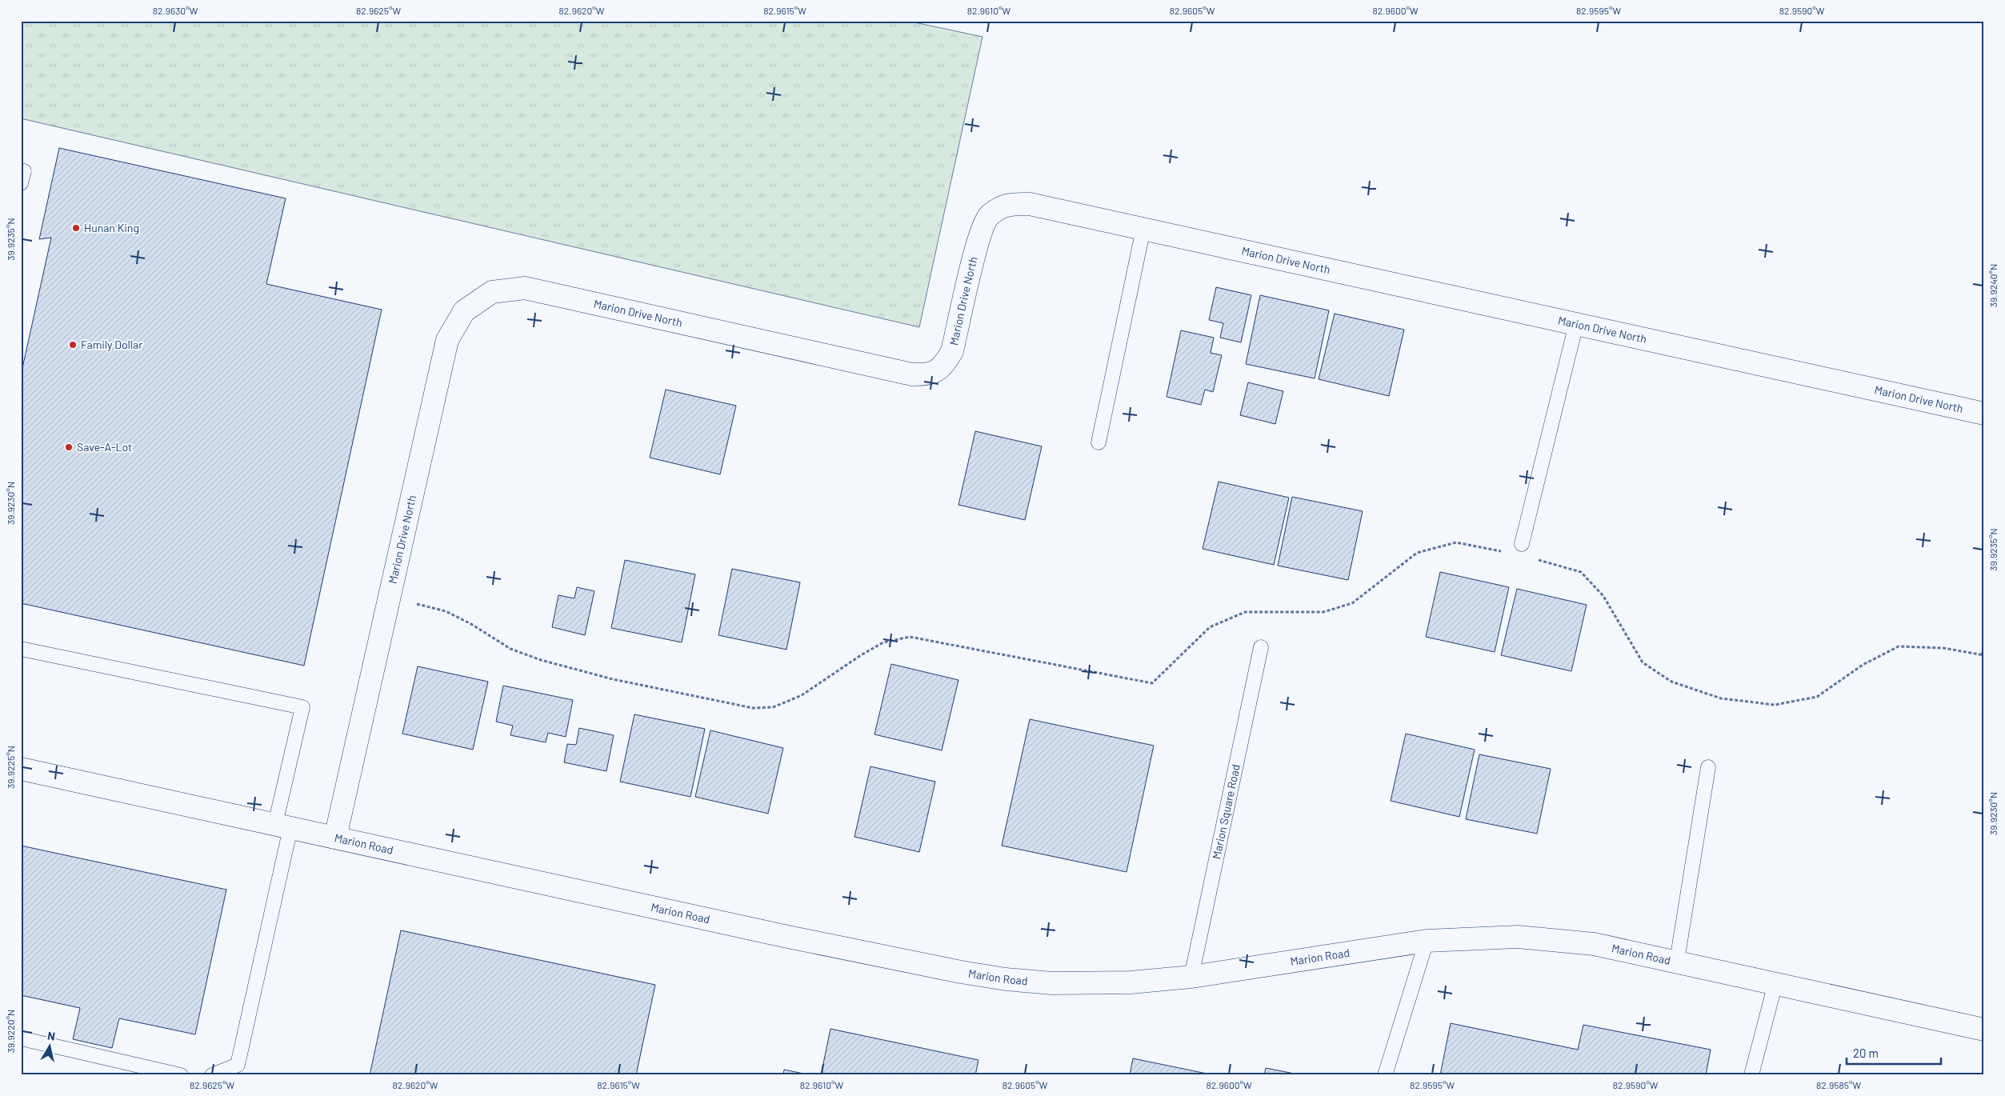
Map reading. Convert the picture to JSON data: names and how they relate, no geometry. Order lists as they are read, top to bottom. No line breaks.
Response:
{"streets":{"street":["Marion Drive North","Marion Road"],"lane":["Marion Square Road"]},"crossings":[["Marion Drive North","Marion Road"],["Marion Square Road","Marion Road"]],"places":["Hunan King","Family Dollar","Save-A-Lot"],"scale_bar":"20 m","north":"top","coordinates":["82.9630°W","82.9625°W","82.9620°W","82.9615°W","82.9610°W","82.9605°W","82.9600°W","82.9595°W","82.9590°W","39.9235°N","39.9240°N","39.9230°N","39.9225°N","39.9220°N","82.9585°W"]}
